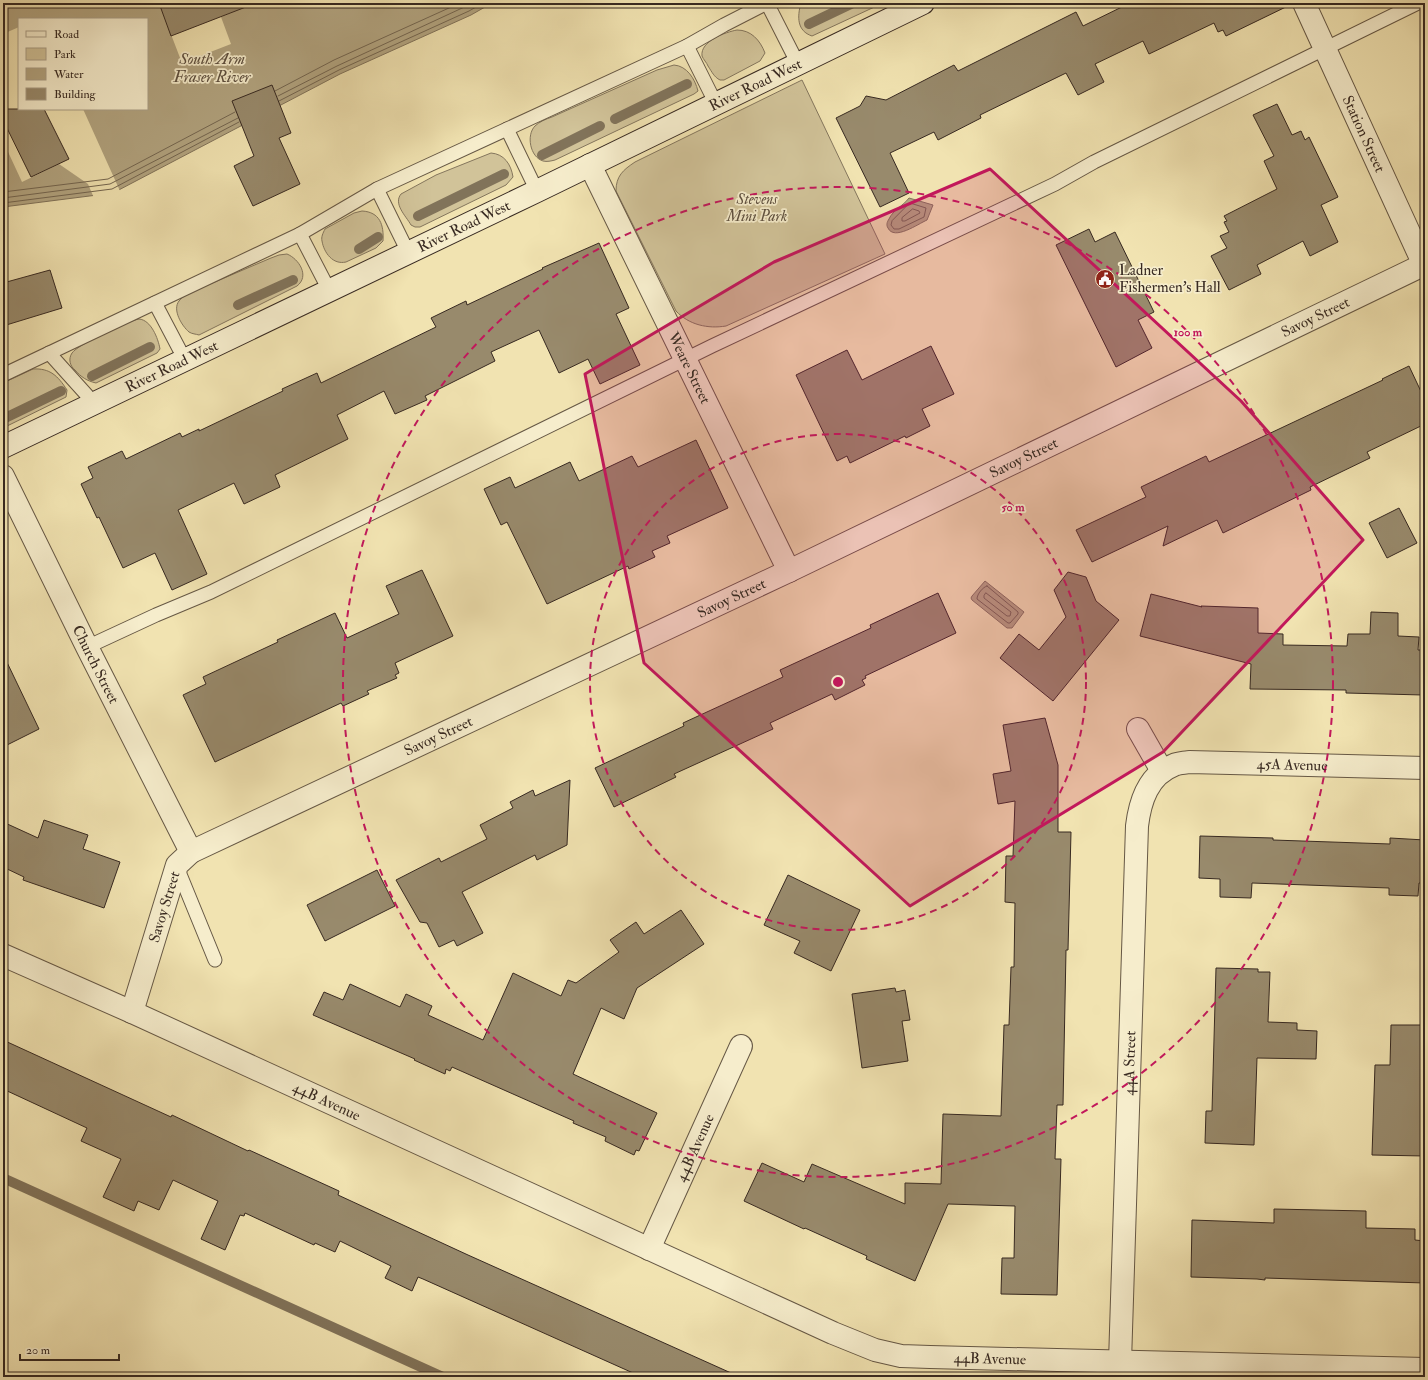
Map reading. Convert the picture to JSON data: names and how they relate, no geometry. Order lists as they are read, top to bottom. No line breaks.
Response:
{"streets":{"street":["River Road West","Station Street","Savoy Street","Weare Street","Church Street","45A Avenue","44A Street","44B Avenue"]},"crossings":[["River Road West","Weare Street"],["Station Street","Savoy Street"],["Savoy Street","Weare Street"],["Savoy Street","Church Street"],["Savoy Street","44B Avenue"],["45A Avenue","44A Street"],["44A Street","44B Avenue"]],"water":["South Arm Fraser River"],"parks":["Stevens Mini Park"],"places":{"public building":["Ladner Fishermen's Hall"]},"legend":["Road","Park","Water","Building"],"scale_bar":"20 m","rings":["100 m","50 m"]}
